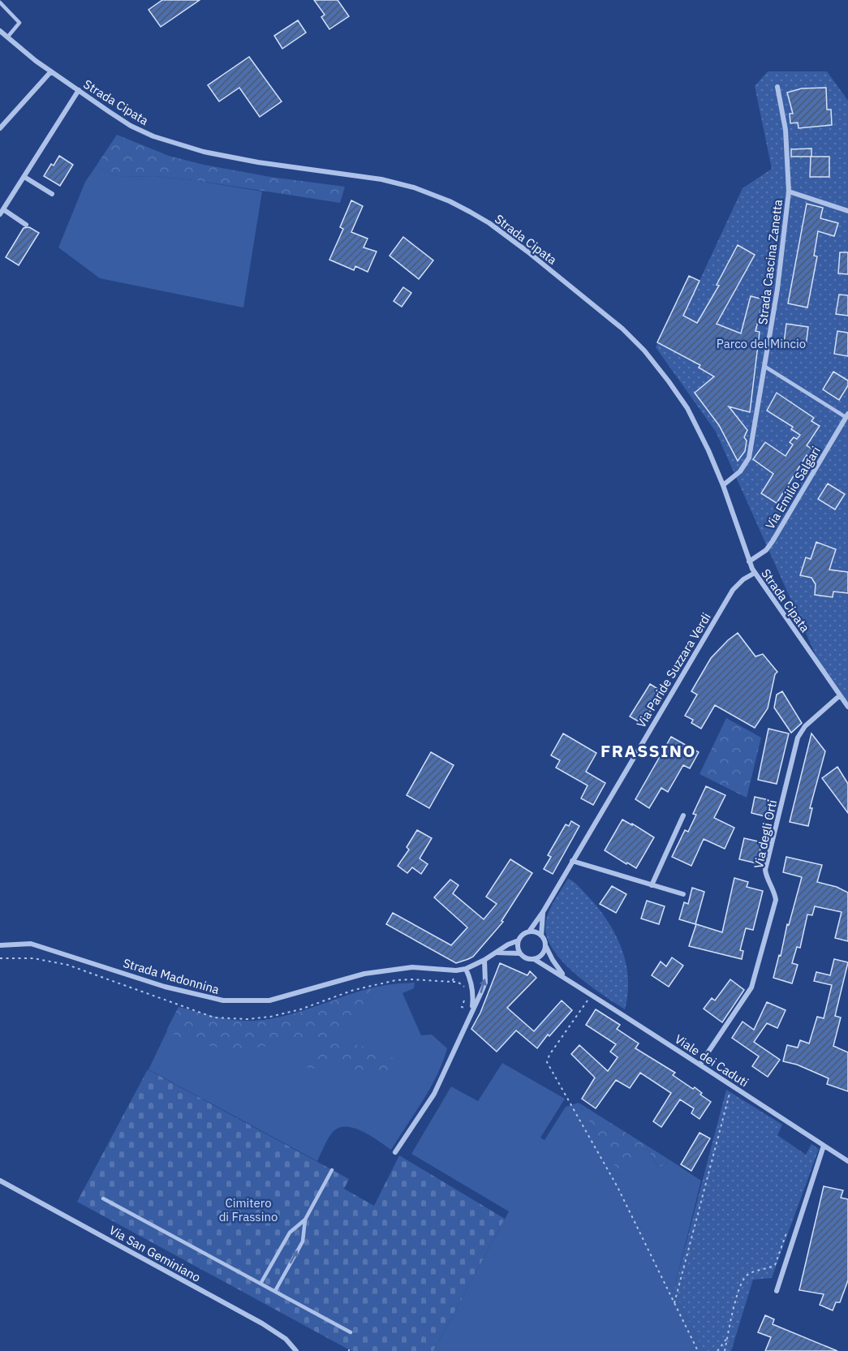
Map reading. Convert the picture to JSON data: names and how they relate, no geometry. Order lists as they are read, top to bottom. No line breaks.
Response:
{"streets":{"street":["Strada Cipata","Strada Cascina Zanetta","Via Emilio Salgari","Via Paride Suzzara Verdi","Via degli Orti","Strada Madonnina","Viale dei Caduti","Via San Geminiano"]},"crossings":[["Strada Cipata","Strada Cascina Zanetta"],["Strada Cipata","Via Emilio Salgari"],["Strada Cipata","Via Paride Suzzara Verdi"],["Strada Cipata","Via degli Orti"],["Strada Cascina Zanetta","Via Emilio Salgari"],["Via Paride Suzzara Verdi","Strada Madonnina"],["Via Paride Suzzara Verdi","Viale dei Caduti"],["Via degli Orti","Viale dei Caduti"],["Strada Madonnina","Viale dei Caduti"]],"districts":["FRASSINO"],"parks":["Parco del Mincio","Cimitero di Frassino"]}
